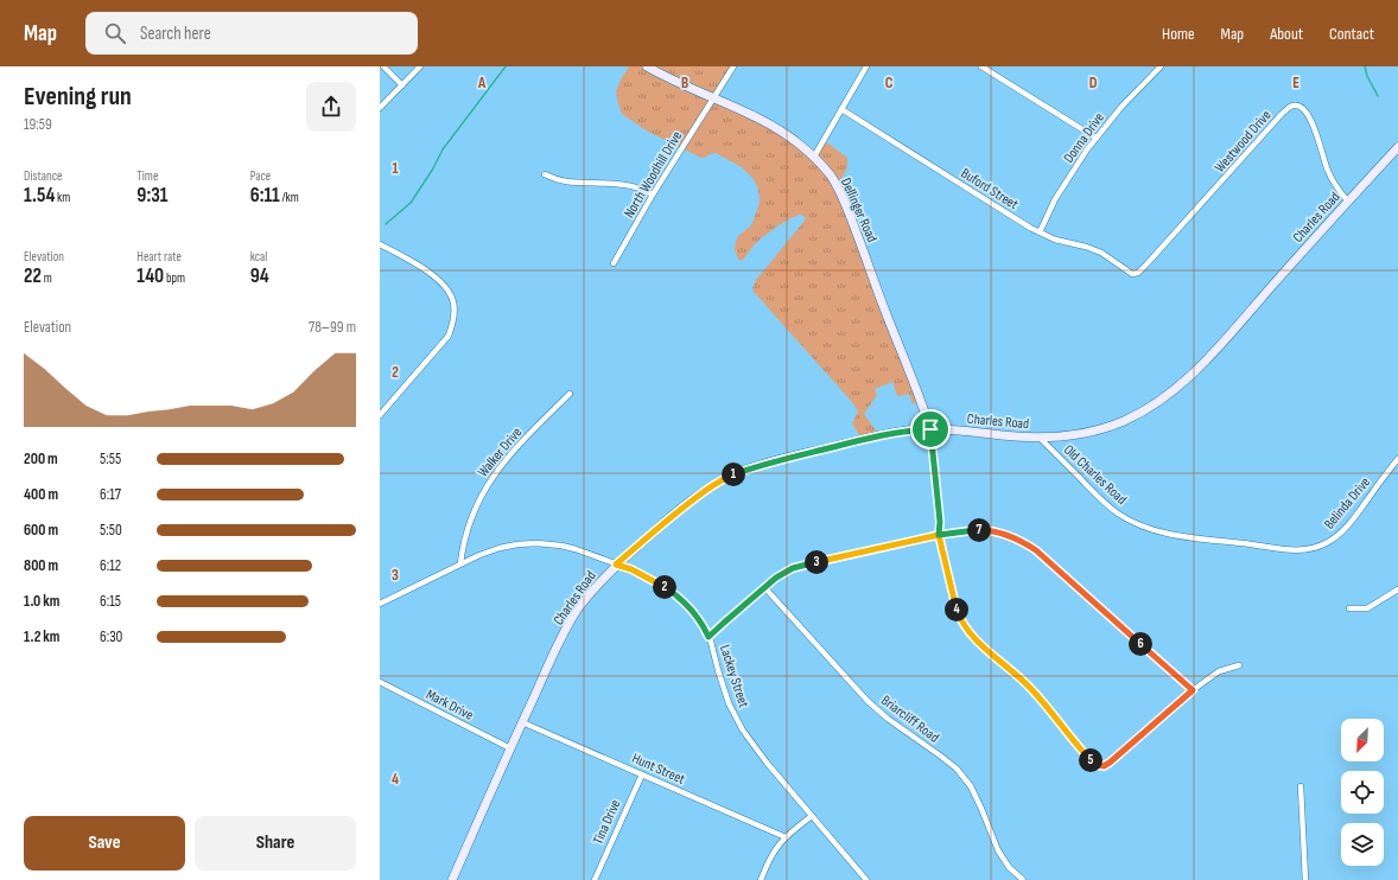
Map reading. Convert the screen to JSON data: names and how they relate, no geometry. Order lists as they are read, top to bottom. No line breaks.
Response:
{"streets":{"street":["Donna Drive","Westwood Drive","North Woodhill Drive","Buford Street","Dellinger Road","Charles Road","Walker Drive","Old Charles Road","Belinda Drive","Lackey Street","Mark Drive","Briarcliff Road","Hunt Street","Tina Drive"]},"crossings":[["Donna Drive","Buford Street"],["Westwood Drive","Buford Street"],["Westwood Drive","Charles Road"],["North Woodhill Drive","Dellinger Road"],["Dellinger Road","Charles Road"],["Charles Road","Old Charles Road"],["Charles Road","Lackey Street"],["Charles Road","Mark Drive"],["Charles Road","Hunt Street"],["Walker Drive","Lackey Street"],["Old Charles Road","Belinda Drive"],["Hunt Street","Tina Drive"]],"north":"bottom left","page":{"header":"Map","search":"Search here","nav":["Home","Map","About","Contact"],"heading":["Evening run","19:59"],"stats":[["Distance","1.54 km"],["Time","9:31"],["Pace","6:11 /km"],["Elevation","22 m"],["Heart rate","140 bpm"],["kcal","94"]],"chart":["Elevation","78–99 m"],"list":[{"name":"200 m","note":"5:55"},{"name":"400 m","note":"6:17"},{"name":"600 m","note":"5:50"},{"name":"800 m","note":"6:12"},{"name":"1.0 km","note":"6:15"},{"name":"1.2 km","note":"6:30"}],"pins":["1","7","3","2","4","6","5"],"buttons":["Save","Share"]},"grid":{"columns":["A","B","C","D","E"],"rows":["1","2","3","4"]}}
